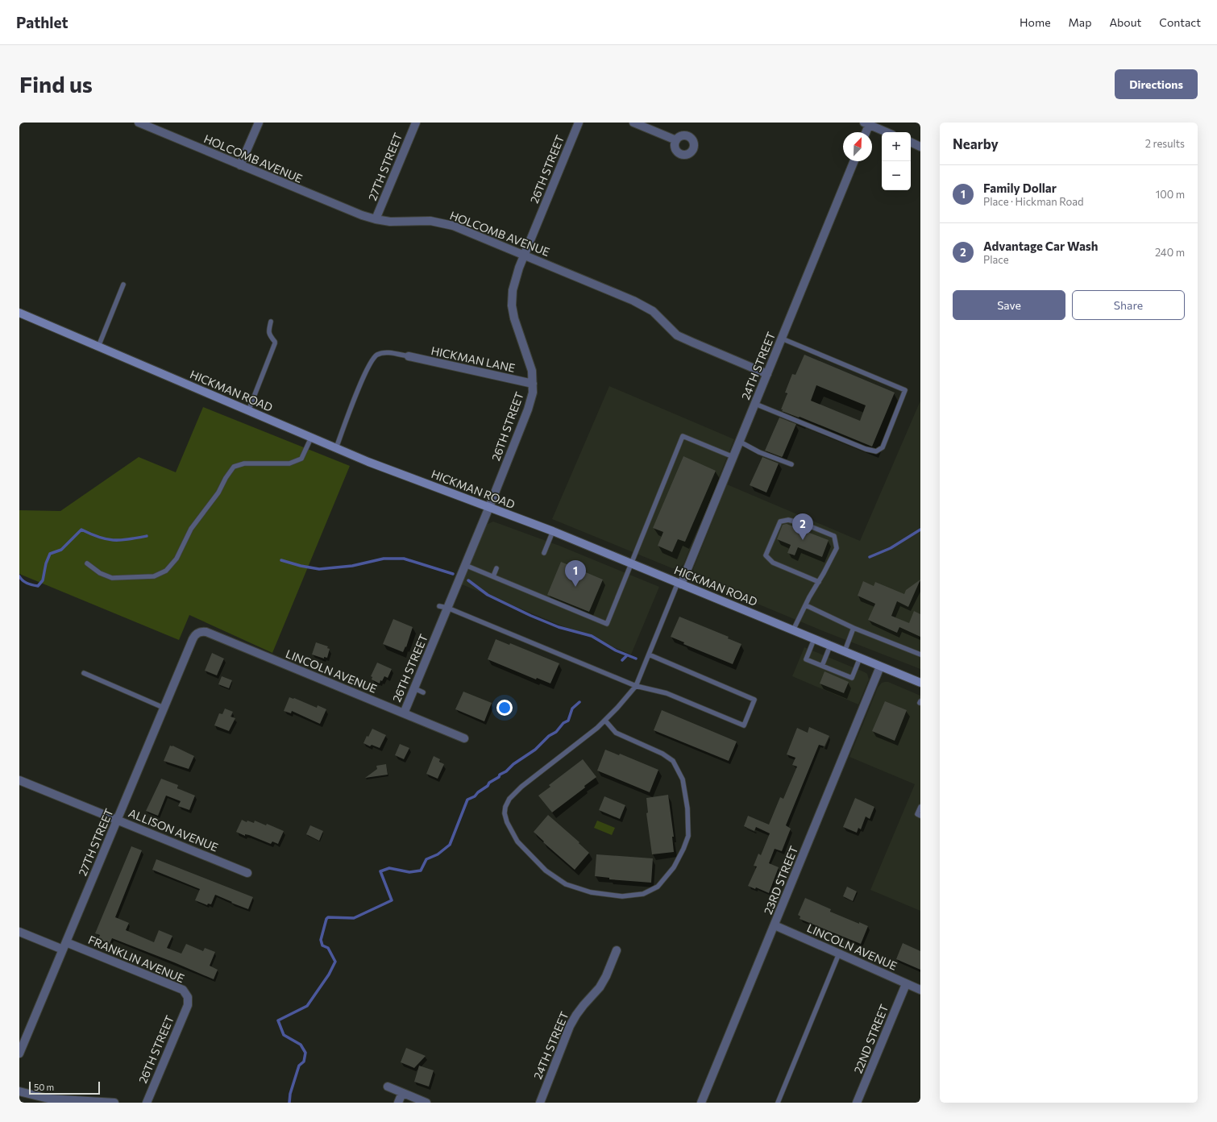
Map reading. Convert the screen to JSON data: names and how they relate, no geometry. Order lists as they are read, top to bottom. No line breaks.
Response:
{"streets":{"main road":["HICKMAN ROAD"],"street":["HOLCOMB AVENUE","27TH STREET","26TH STREET","HICKMAN LANE","24TH STREET","LINCOLN AVENUE","ALLISON AVENUE","23RD STREET","FRANKLIN AVENUE","22ND STREET"]},"crossings":[["HOLCOMB AVENUE","27TH STREET"],["HOLCOMB AVENUE","26TH STREET"],["HOLCOMB AVENUE","24TH STREET"],["27TH STREET","LINCOLN AVENUE"],["27TH STREET","ALLISON AVENUE"],["27TH STREET","FRANKLIN AVENUE"],["26TH STREET","HICKMAN LANE"],["26TH STREET","HICKMAN ROAD"],["26TH STREET","LINCOLN AVENUE"],["26TH STREET","FRANKLIN AVENUE"],["24TH STREET","HICKMAN ROAD"],["HICKMAN ROAD","23RD STREET"],["LINCOLN AVENUE","23RD STREET"],["LINCOLN AVENUE","22ND STREET"]],"scale_bar":"50 m","north":"top right","page":{"header":"Pathlet","nav":["Home","Map","About","Contact"],"buttons":["Directions",["Save","Share"]],"title":"Find us","heading":["Nearby","2 results"],"map_buttons":["+","−"],"list":[{"mark":"1","name":"Family Dollar","note":"Place · Hickman Road","value":"100 m"},{"mark":"2","name":"Advantage Car Wash","note":"Place","value":"240 m"}],"pins":["2","1"],"scale":"50 m"}}
